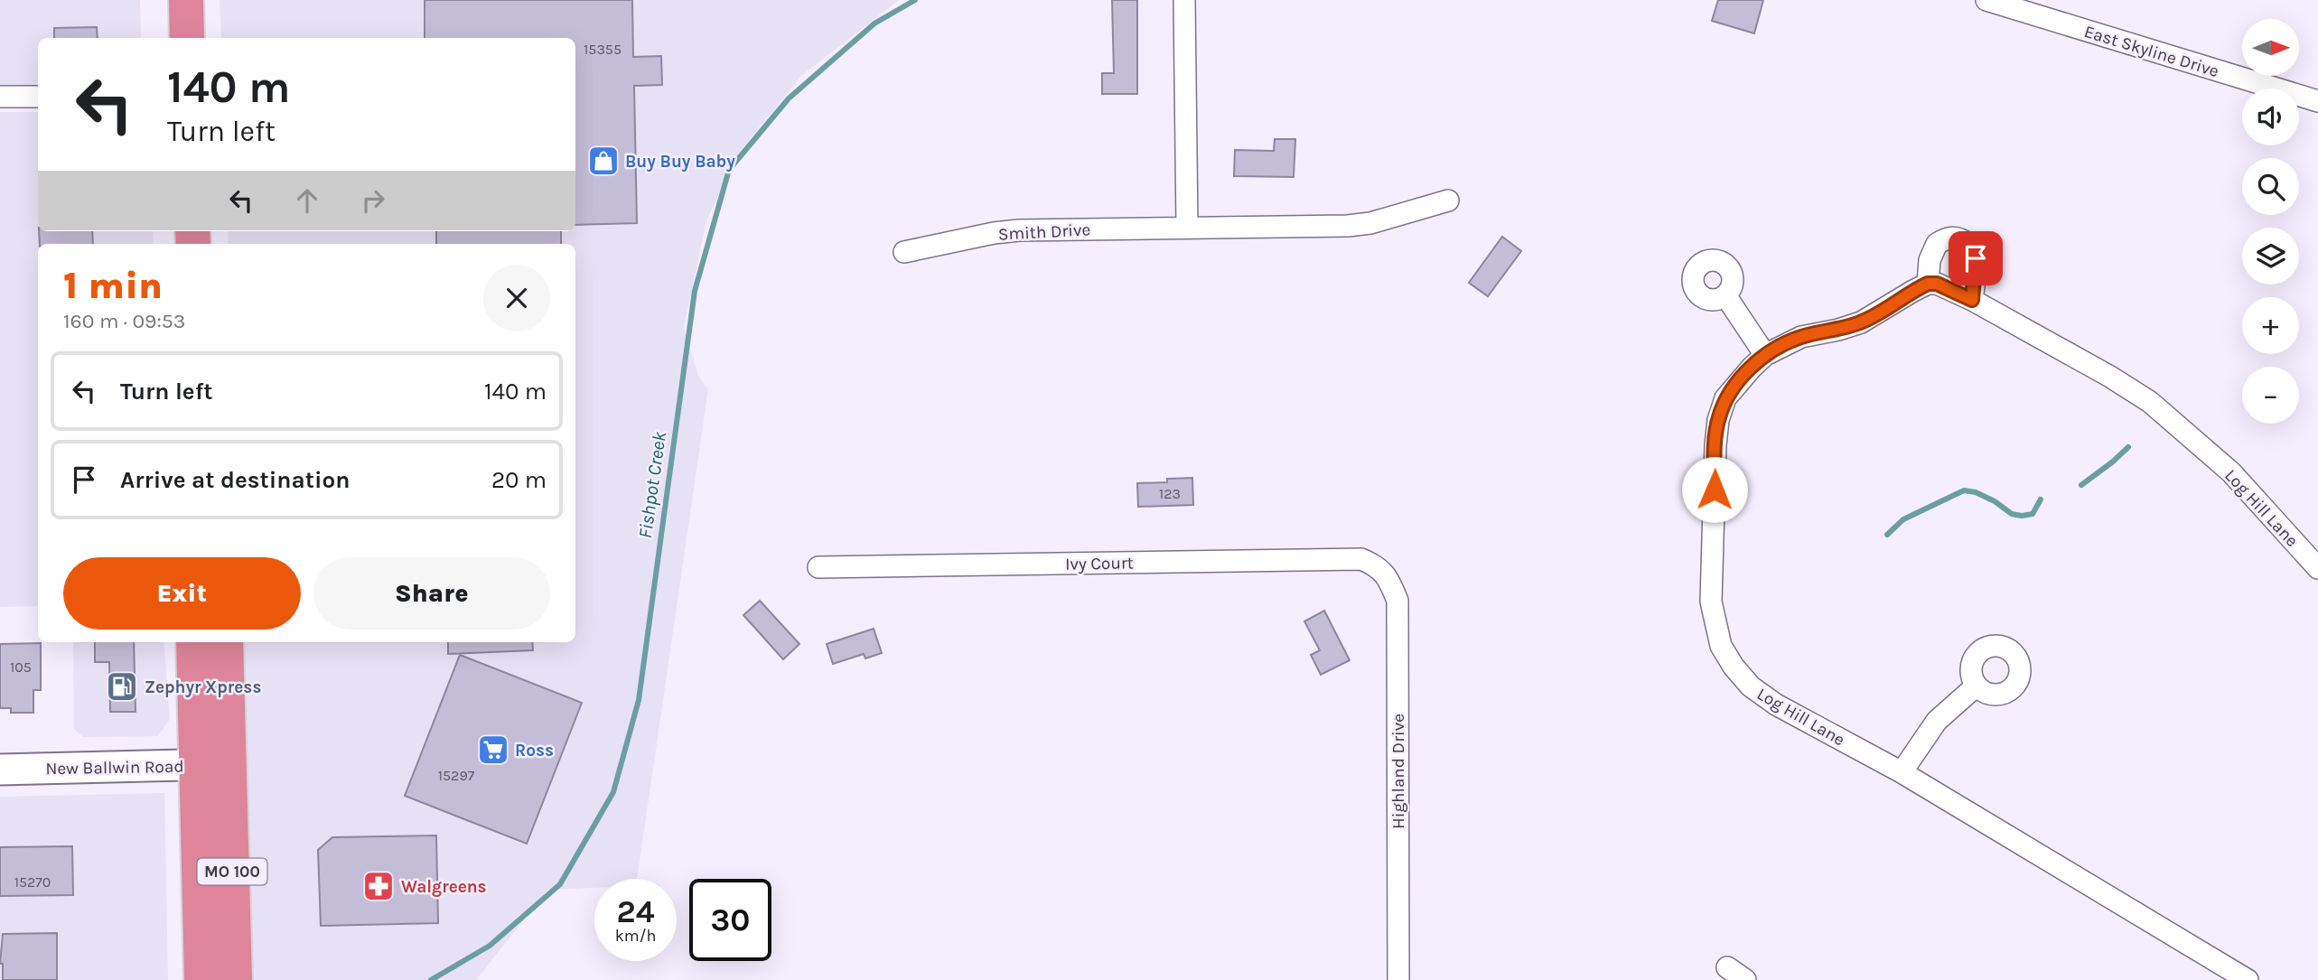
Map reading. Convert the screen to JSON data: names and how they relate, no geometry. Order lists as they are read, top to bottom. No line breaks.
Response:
{"streets":{"highway":["MO 100"],"main road":["New Ballwin Road"],"street":["East Skyline Drive","Smith Drive","Log Hill Lane","Ivy Court","Highland Drive"]},"crossings":[["Ivy Court","Highland Drive"],["New Ballwin Road","MO 100"]],"water":["Fishpot Creek"],"places":{"shop":["Buy Buy Baby"],"fuel station":["Zephyr Xpress"],"supermarket":["Ross"],"pharmacy":["Walgreens"]},"house_numbers":["15355","123","105","15297","15270"],"north":"right","page":{"map_buttons":["+","−"],"turn":["140 m","Turn left"],"heading":["1 min","160 m · 09:53"],"list":[{"name":"Turn left","value":"140 m"},{"name":"Arrive at destination","value":"20 m"}],"buttons":["Exit","Share"],"speed":"24 km/h","limit":"30"}}
